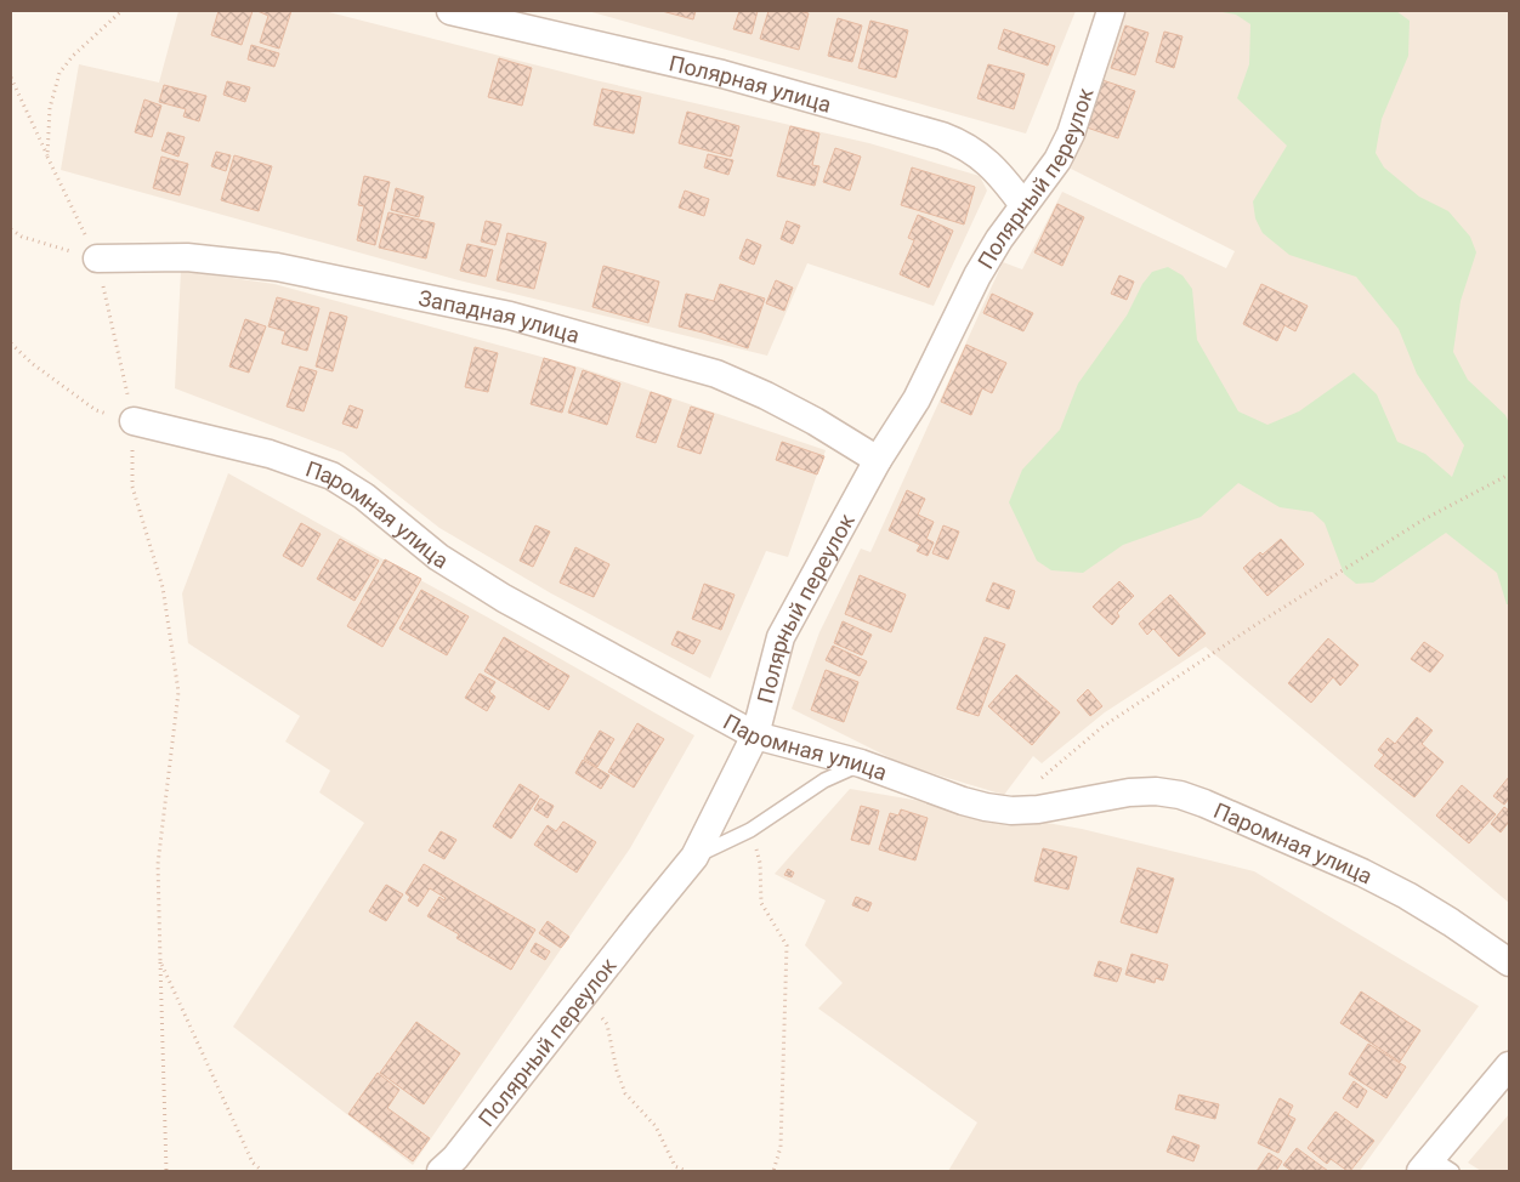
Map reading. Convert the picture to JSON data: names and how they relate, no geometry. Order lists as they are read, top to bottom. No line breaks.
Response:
{"streets":{"street":["Полярная улица","Полярный переулок","Западная улица","Паромная улица"]},"crossings":[["Полярная улица","Полярный переулок"],["Полярный переулок","Западная улица"],["Полярный переулок","Паромная улица"]]}
